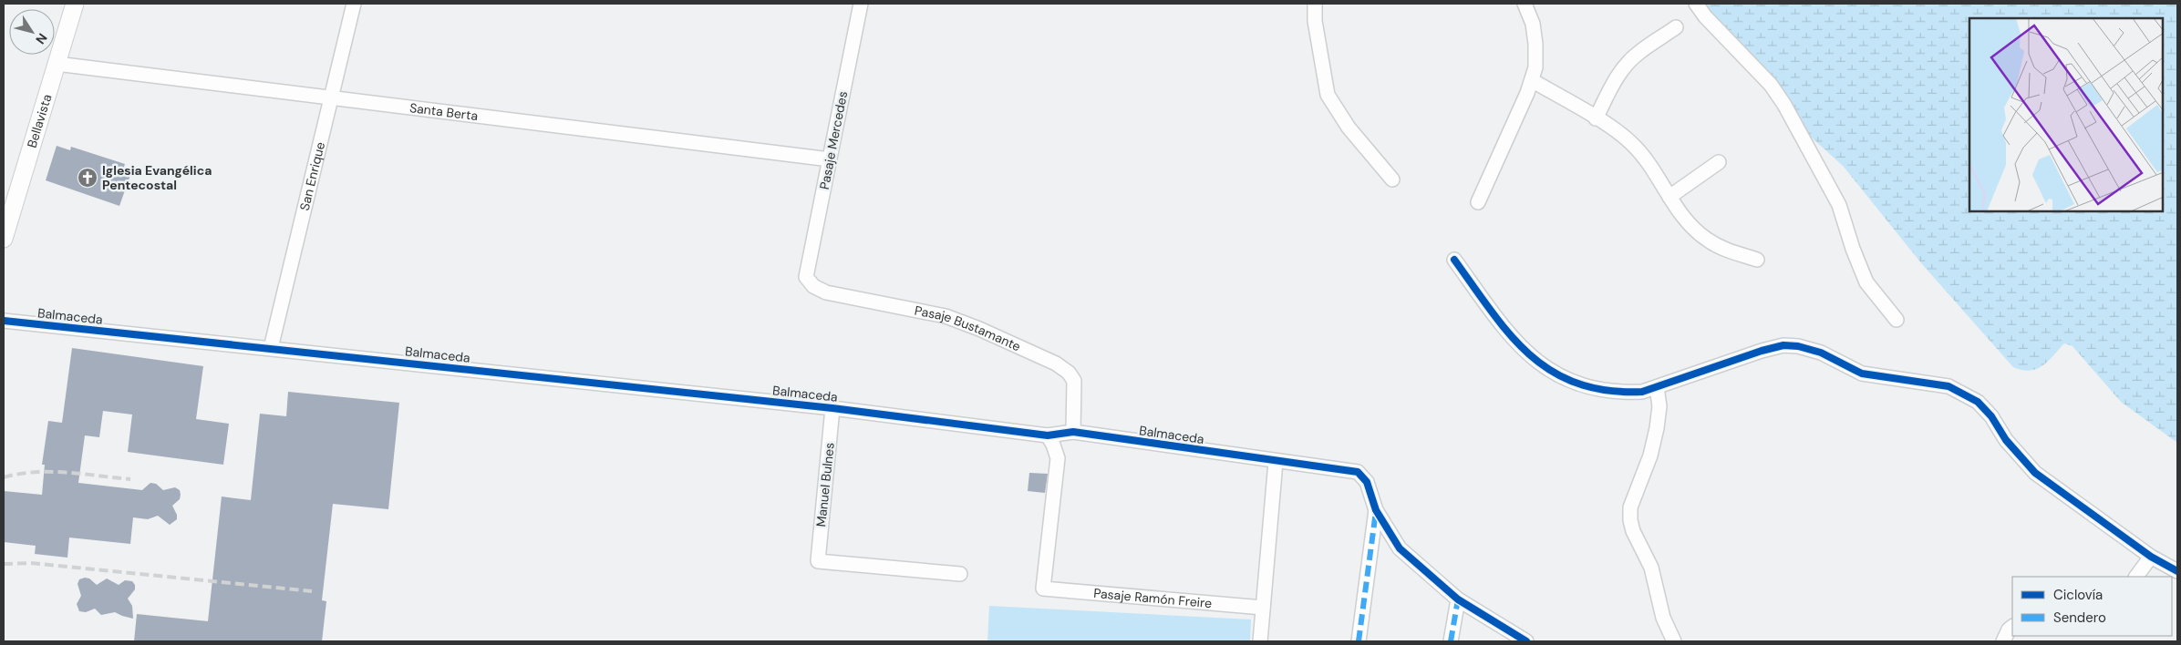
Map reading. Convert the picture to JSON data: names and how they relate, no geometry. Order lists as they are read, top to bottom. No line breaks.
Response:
{"streets":{"street":["Santa Berta","Bellavista","Pasaje Mercedes","San Enrique","Balmaceda","Pasaje Bustamante","Manuel Bulnes","Pasaje Ramón Freire"]},"crossings":[["Santa Berta","Bellavista"],["Santa Berta","Pasaje Mercedes"],["Santa Berta","San Enrique"],["Pasaje Mercedes","Pasaje Bustamante"],["San Enrique","Balmaceda"],["Balmaceda","Pasaje Bustamante"],["Balmaceda","Manuel Bulnes"],["Balmaceda","Pasaje Ramón Freire"]],"places":{"church":["Iglesia Evangélica Pentecostal"]},"legend":["Ciclovía","Sendero"],"north":"bottom right"}
